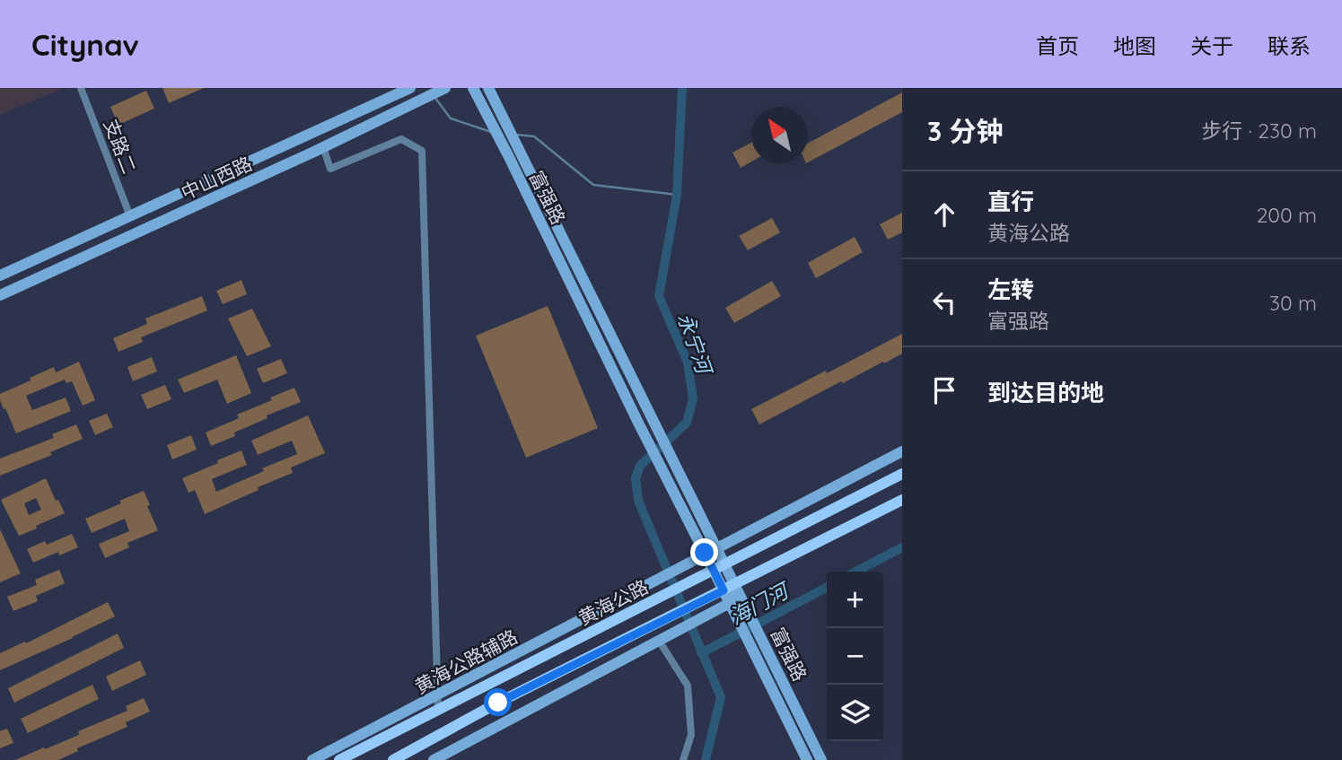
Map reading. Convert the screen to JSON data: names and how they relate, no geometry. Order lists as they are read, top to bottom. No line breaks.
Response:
{"streets":{"main road":["中山西路","富强路","黄海公路","黄海公路辅路"],"street":["支路二"]},"crossings":[["支路二","中山西路"],["富强路","黄海公路"],["富强路","黄海公路辅路"]],"water":["永宁河","海门河"],"north":"top left","page":{"header":"Citynav","nav":["首页","地图","关于","联系"],"heading":["3 分钟","步行 · 230 m"],"list":[["直行","黄海公路","200 m"],["左转","富强路","30 m"],"到达目的地"],"map_buttons":["+","−"]}}
